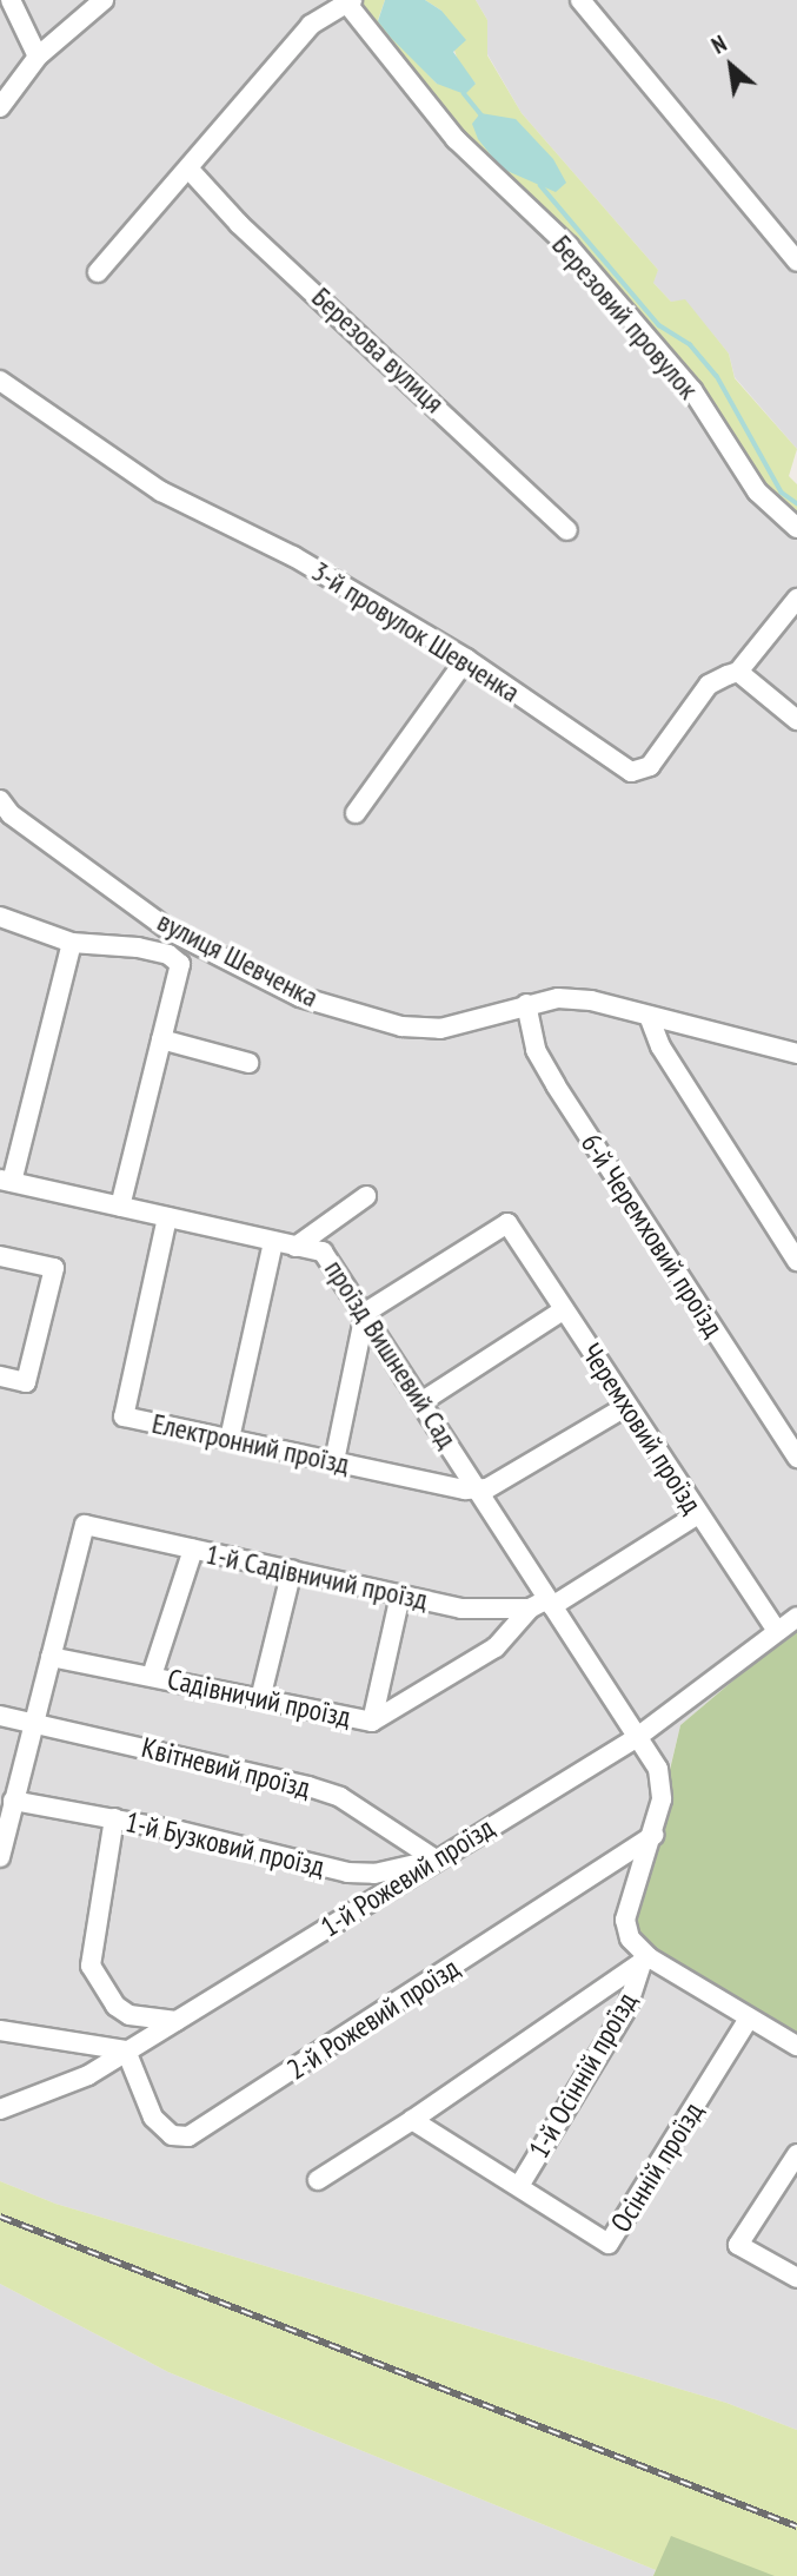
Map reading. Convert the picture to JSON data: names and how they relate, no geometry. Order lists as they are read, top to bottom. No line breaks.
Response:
{"streets":{"street":["Березовий провулок","Березова вулиця","3-й провулок Шевченка","вулиця Шевченка","6-й Черемховий проїзд","проїзд Вишневий Сад","Черемховий проїзд","Електронний проїзд","1-й Садівничий проїзд","Садівничий проїзд","Квітневий проїзд","1-й Бузковий проїзд","1-й Рожевий проїзд","2-й Рожевий проїзд","1-й Осінній проїзд","Осінній проїзд"]},"crossings":[["вулиця Шевченка","6-й Черемховий проїзд"],["проїзд Вишневий Сад","Черемховий проїзд"],["проїзд Вишневий Сад","Електронний проїзд"],["проїзд Вишневий Сад","1-й Садівничий проїзд"],["проїзд Вишневий Сад","1-й Рожевий проїзд"],["проїзд Вишневий Сад","2-й Рожевий проїзд"],["проїзд Вишневий Сад","1-й Осінній проїзд"],["Черемховий проїзд","1-й Садівничий проїзд"],["Черемховий проїзд","1-й Рожевий проїзд"],["1-й Садівничий проїзд","Садівничий проїзд"],["Квітневий проїзд","1-й Бузковий проїзд"],["Квітневий проїзд","1-й Рожевий проїзд"],["1-й Бузковий проїзд","1-й Рожевий проїзд"],["1-й Рожевий проїзд","2-й Рожевий проїзд"],["1-й Осінній проїзд","Осінній проїзд"]],"north":"top left"}
